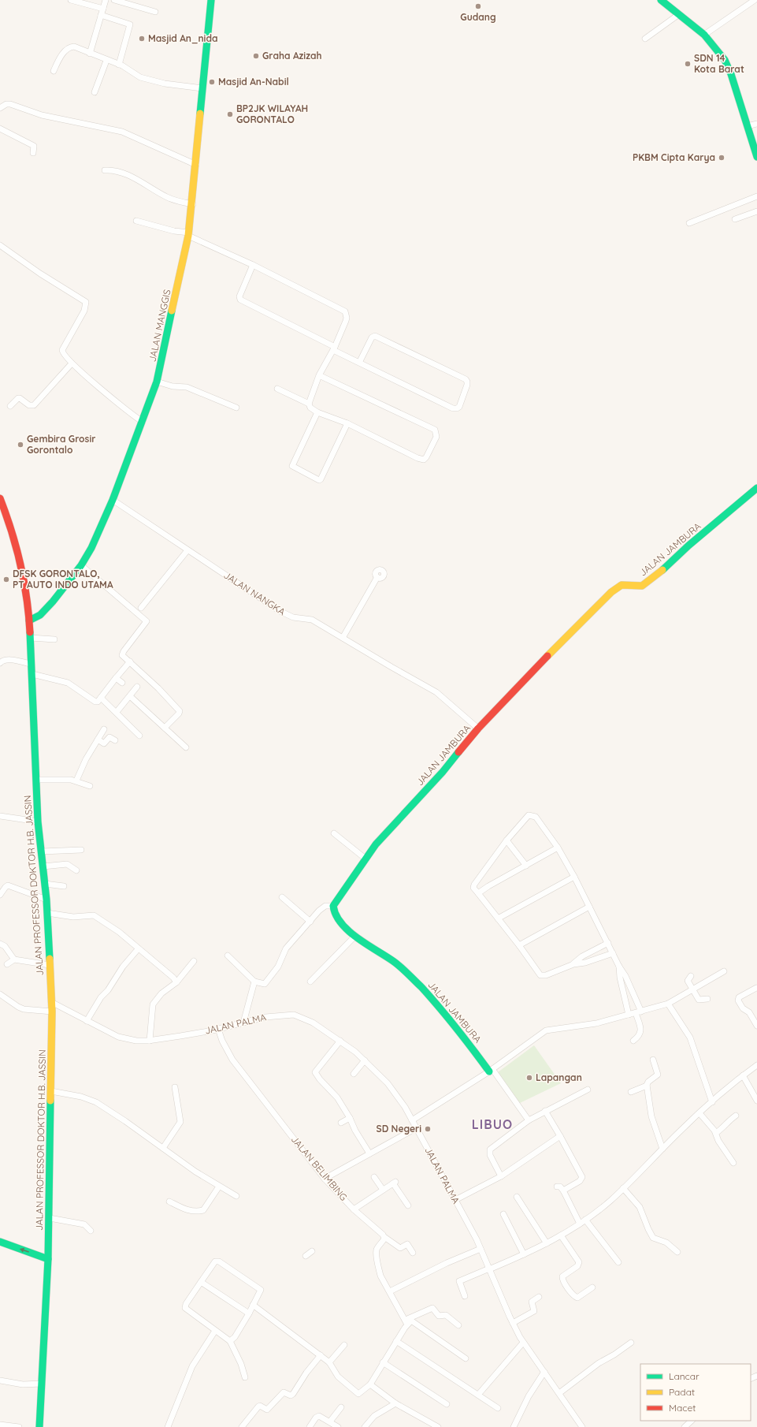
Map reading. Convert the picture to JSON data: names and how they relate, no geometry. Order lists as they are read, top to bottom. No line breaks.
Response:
{"streets":{"main road":["JALAN MANGGIS","JALAN JAMBURA","JALAN PROFESSOR DOKTOR H.B. JASSIN"],"street":["JALAN NANGKA","JALAN PALMA","JALAN BELIMBING"]},"crossings":[["JALAN MANGGIS","JALAN NANGKA"],["JALAN MANGGIS","JALAN PROFESSOR DOKTOR H.B. JASSIN"],["JALAN JAMBURA","JALAN NANGKA"],["JALAN PROFESSOR DOKTOR H.B. JASSIN","JALAN PALMA"],["JALAN PALMA","JALAN BELIMBING"]],"districts":["LIBUO"],"places":["Gudang","Masjid An_nida","Graha Azizah","SDN 14 Kota Barat","Masjid An-Nabil","BP2JK WILAYAH GORONTALO","PKBM Cipta Karya","Gembira Grosir Gorontalo","DFSK GORONTALO, PT AUTO INDO UTAMA","Lapangan","SD Negeri"],"legend":["Lancar","Padat","Macet"]}
